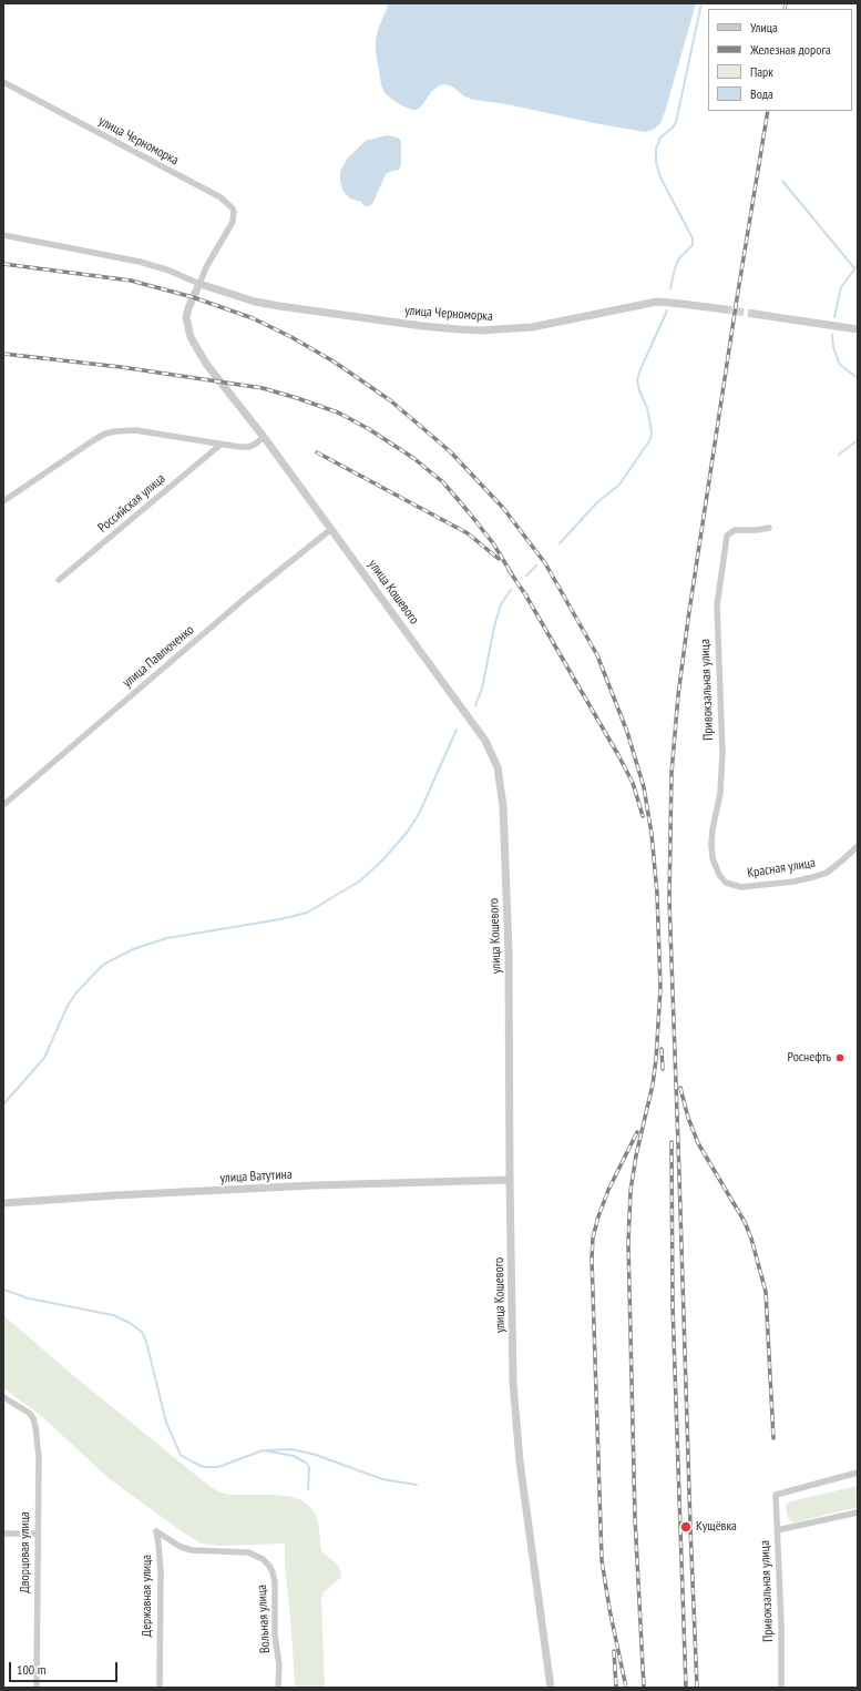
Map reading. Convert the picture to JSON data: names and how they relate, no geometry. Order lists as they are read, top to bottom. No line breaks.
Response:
{"streets":{"street":["улица Черноморка","Российская улица","улица Кошевого","улица Павлюченко","Привокзальная улица","Красная улица","улица Ватутина","Дворцовая улица","Державная улица","Вольная улица"]},"crossings":[["улица Черноморка","улица Кошевого"],["улица Кошевого","улица Павлюченко"],["улица Кошевого","улица Ватутина"],["Привокзальная улица","Красная улица"],["Державная улица","Вольная улица"]],"places":["Роснефть","Кущёвка"],"legend":["Улица","Железная дорога","Парк","Вода"],"scale_bar":"100 m"}
